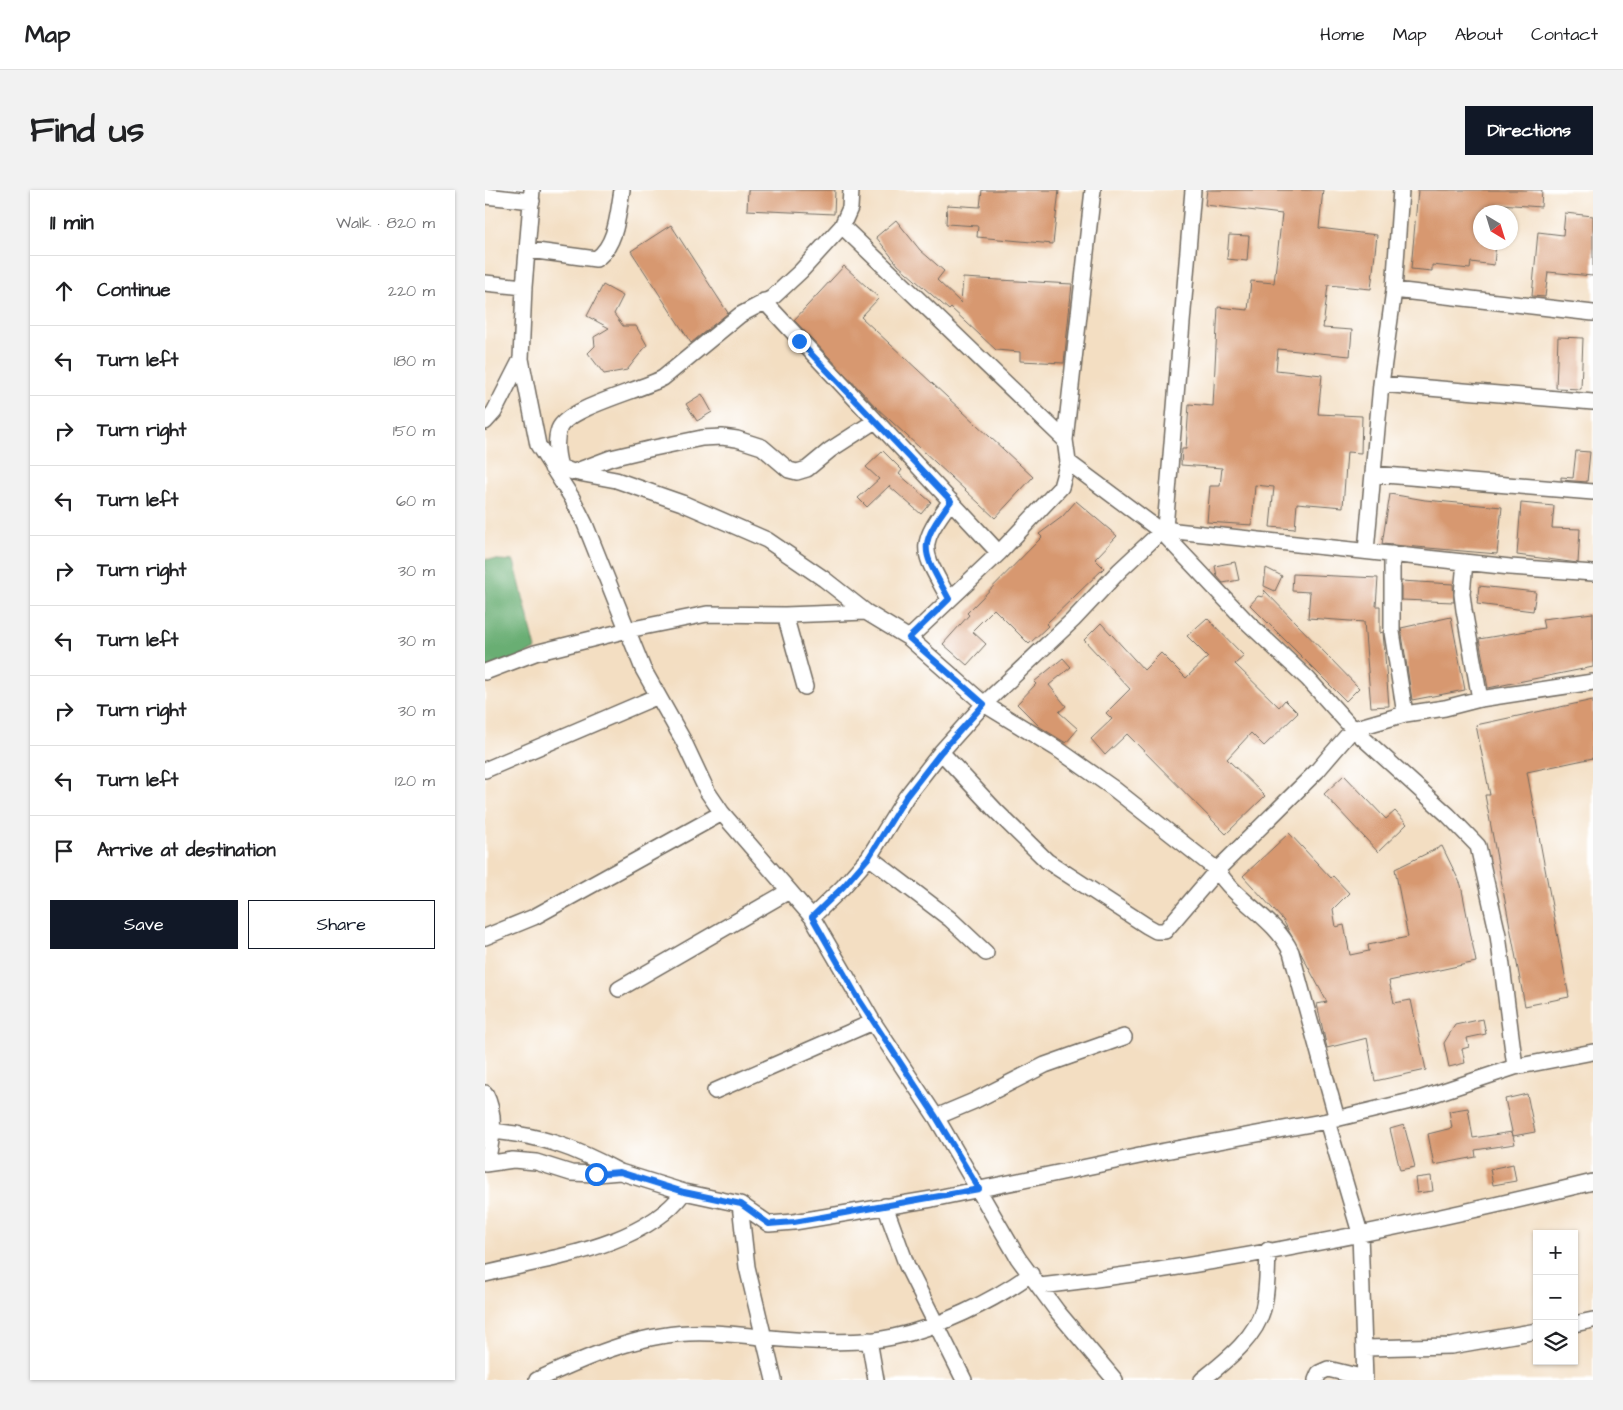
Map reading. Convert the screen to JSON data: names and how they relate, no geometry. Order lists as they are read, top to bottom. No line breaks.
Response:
{"north":"bottom right","page":{"header":"Map","nav":["Home","Map","About","Contact"],"title":"Find us","buttons":["Directions",["Save","Share"]],"heading":["11 min","Walk · 820 m"],"list":[["Continue","220 m"],["Turn left","180 m"],["Turn right","150 m"],["Turn left","60 m"],["Turn right","30 m"],["Turn left","30 m"],["Turn right","30 m"],["Turn left","120 m"],"Arrive at destination"],"map_buttons":["+","−"]}}
